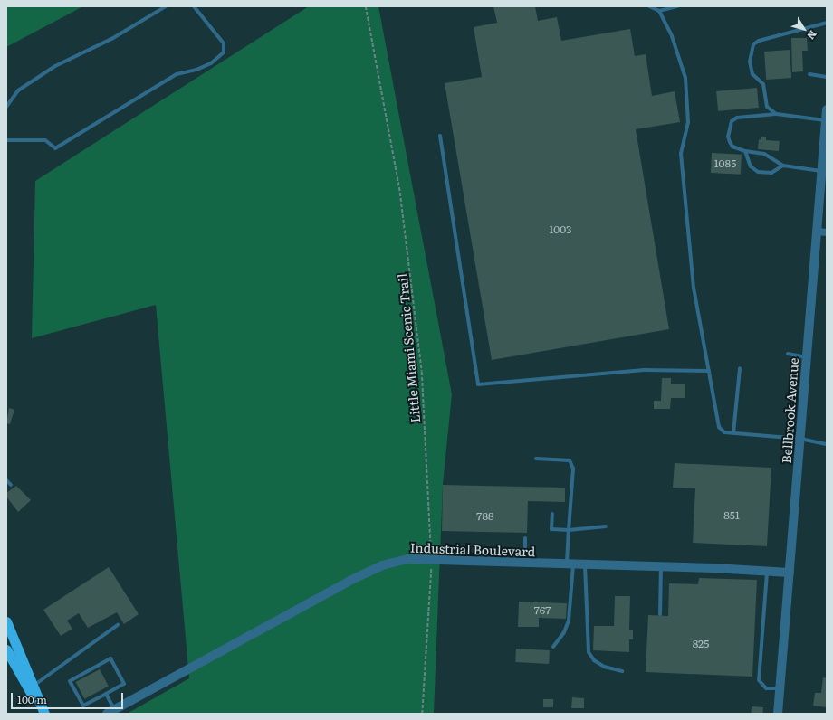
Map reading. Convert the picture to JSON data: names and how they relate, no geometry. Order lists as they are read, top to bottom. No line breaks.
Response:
{"streets":{"street":["Bellbrook Avenue","Industrial Boulevard"],"path":["Little Miami Scenic Trail"]},"crossings":[["Little Miami Scenic Trail","Industrial Boulevard"],["Bellbrook Avenue","Industrial Boulevard"]],"house_numbers":["1085","1003","851","788","767","825"],"scale_bar":"100 m","north":"bottom right"}
